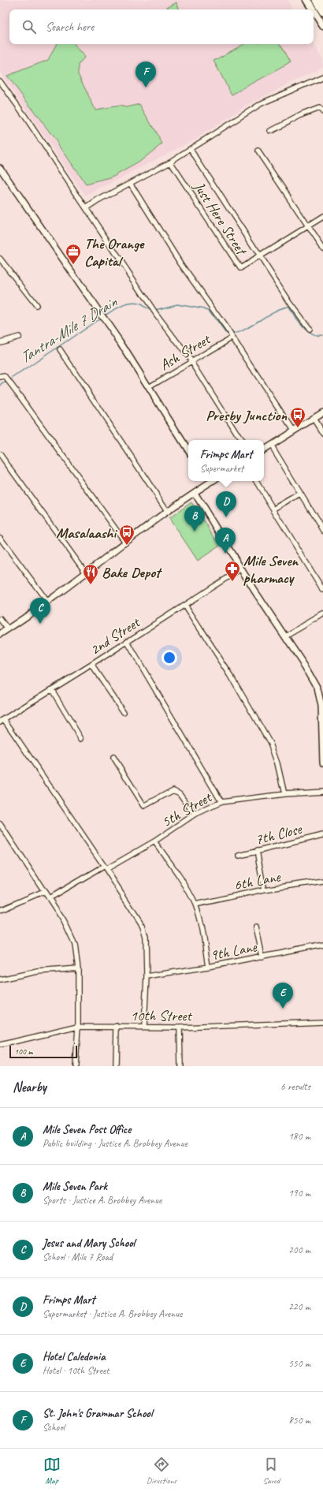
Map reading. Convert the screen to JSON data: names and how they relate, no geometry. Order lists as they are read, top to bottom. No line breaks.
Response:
{"streets":{"street":["Just Here Street","Ash Street","2nd Street","5th Street","7th Close","6th Lane","9th Lane","10th Street"]},"water":["Tantra-Mile 7 Drain"],"places":{"office":["The Orange Capital"],"bus stop":["Presby Junction","Masalaashi"],"pharmacy":["Mile Seven pharmacy"],"restaurant":["Bake Depot"]},"scale_bar":"100 m","page":{"search":"Search here","pins":["F","D","B","A","C","E"],"popup":["Frimps Mart","Supermarket"],"scale":"100 m","heading":["Nearby","6 results"],"list":[{"mark":"A","name":"Mile Seven Post Office","note":"Public building · Justice A. Brobbey Avenue","value":"180 m"},{"mark":"B","name":"Mile Seven Park","note":"Sports · Justice A. Brobbey Avenue","value":"190 m"},{"mark":"C","name":"Jesus and Mary School","note":"School · Mile 7 Road","value":"200 m"},{"mark":"D","name":"Frimps Mart","note":"Supermarket · Justice A. Brobbey Avenue","value":"220 m"},{"mark":"E","name":"Hotel Caledonia","note":"Hotel · 10th Street","value":"550 m"},{"mark":"F","name":"St. John's Grammar School","note":"School","value":"850 m"}],"nav":["Map","Directions","Saved"]}}
